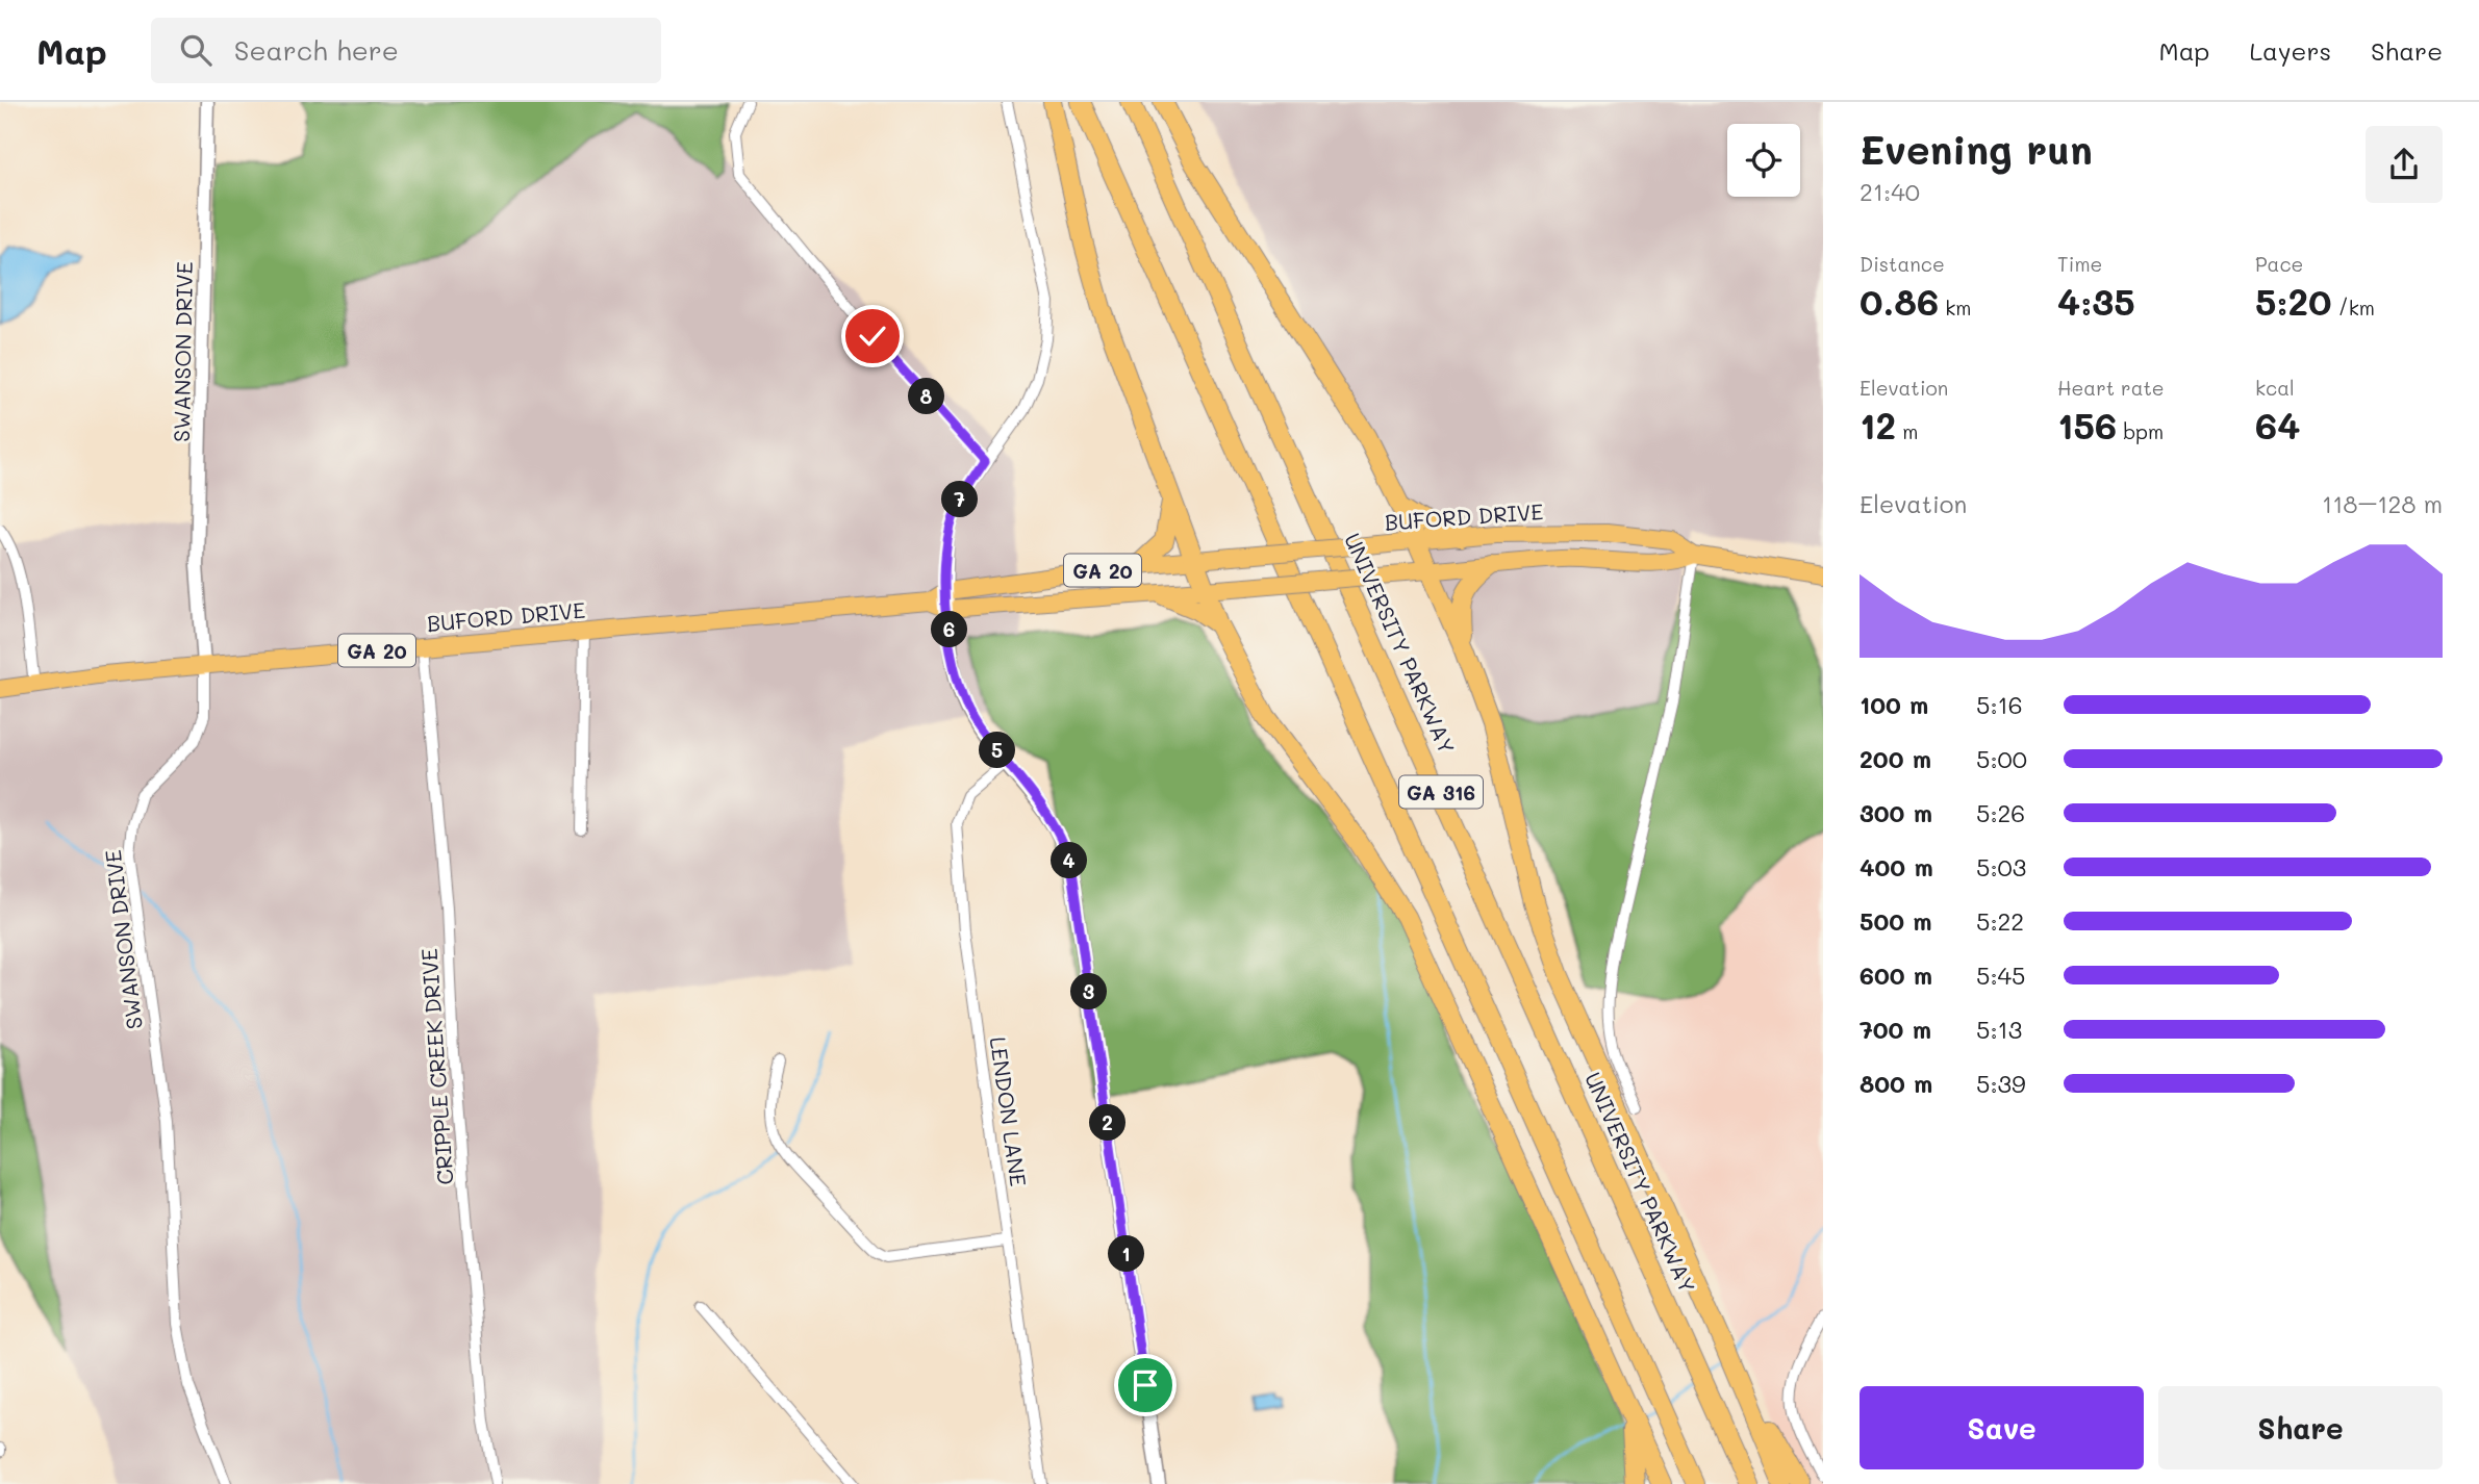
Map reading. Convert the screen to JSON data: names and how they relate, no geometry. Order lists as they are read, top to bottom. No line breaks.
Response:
{"streets":{"highway":["BUFORD DRIVE","GA 20","UNIVERSITY PARKWAY","GA 316"],"street":["SWANSON DRIVE","CRIPPLE CREEK DRIVE","LENDON LANE"]},"crossings":[["SWANSON DRIVE","BUFORD DRIVE"],["BUFORD DRIVE","CRIPPLE CREEK DRIVE"]],"page":{"header":"Map","search":"Search here","nav":["Map","Layers","Share"],"heading":["Evening run","21:40"],"stats":[["Distance","0.86 km"],["Time","4:35"],["Pace","5:20 /km"],["Elevation","12 m"],["Heart rate","156 bpm"],["kcal","64"]],"pins":["8","7","6","5","4","3","2","1"],"chart":["Elevation","118–128 m"],"list":[{"name":"100 m","note":"5:16"},{"name":"200 m","note":"5:00"},{"name":"300 m","note":"5:26"},{"name":"400 m","note":"5:03"},{"name":"500 m","note":"5:22"},{"name":"600 m","note":"5:45"},{"name":"700 m","note":"5:13"},{"name":"800 m","note":"5:39"}],"buttons":["Save","Share"]}}
